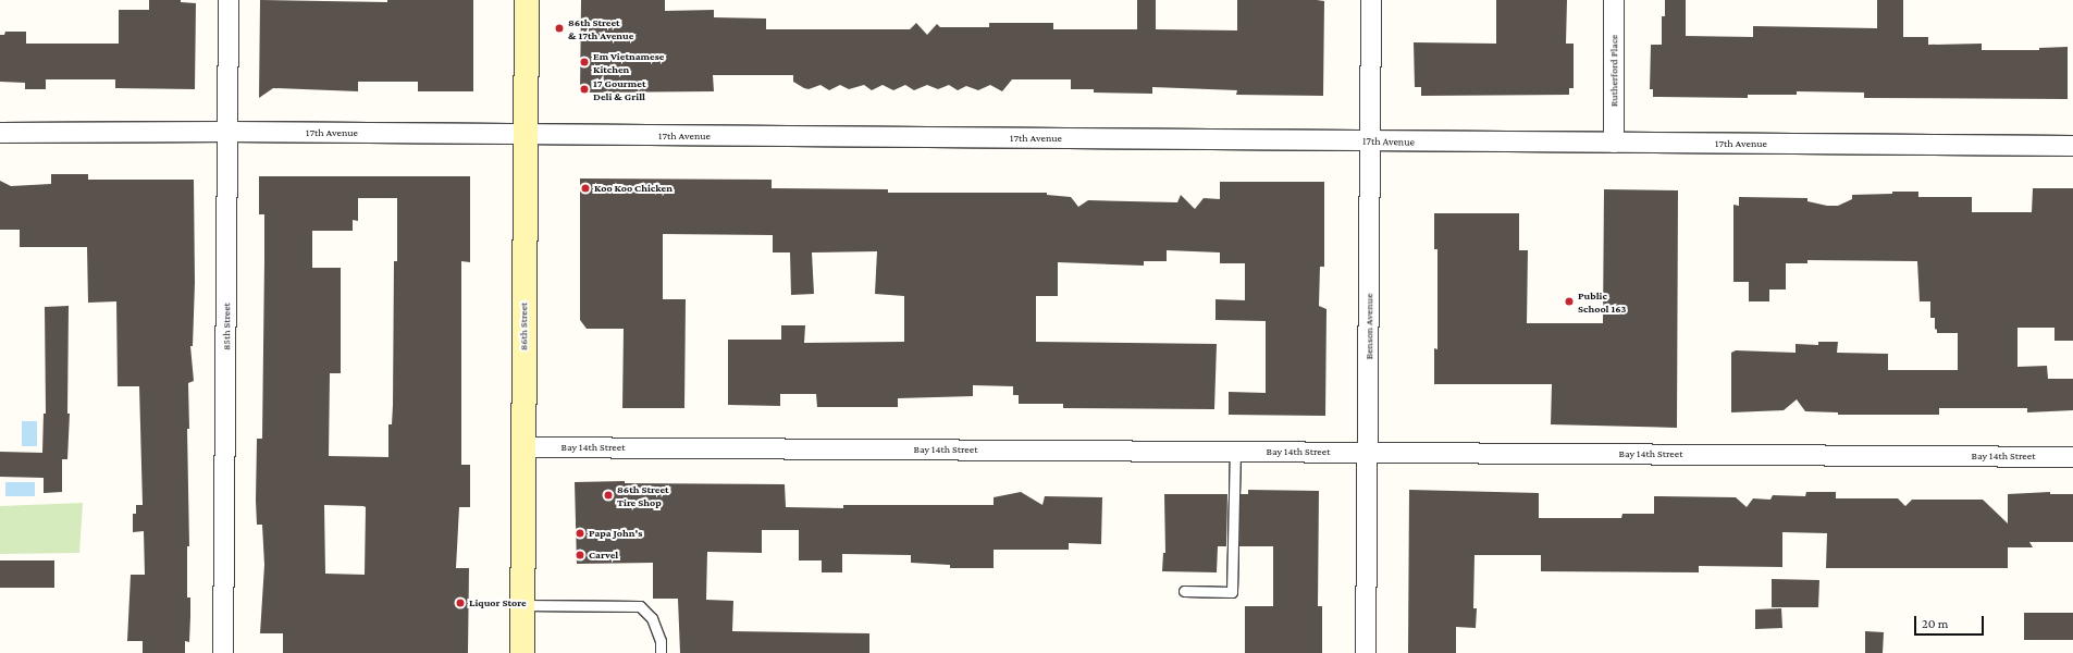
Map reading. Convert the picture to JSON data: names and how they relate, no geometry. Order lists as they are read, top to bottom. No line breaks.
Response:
{"streets":{"main road":["86th Street"],"street":["Rutherford Place","17th Avenue","85th Street","Benson Avenue","Bay 14th Street"]},"crossings":[["Rutherford Place","17th Avenue"],["17th Avenue","85th Street"],["17th Avenue","86th Street"],["17th Avenue","Benson Avenue"],["86th Street","Bay 14th Street"],["Benson Avenue","Bay 14th Street"]],"places":["86th Street & 17th Avenue","Em Vietnamese Kitchen","17 Gourmet Deli & Grill","Koo Koo Chicken","Public School 163","86th Street Tire Shop","Papa John's","Carvel","Liquor Store"],"scale_bar":"20 m"}
